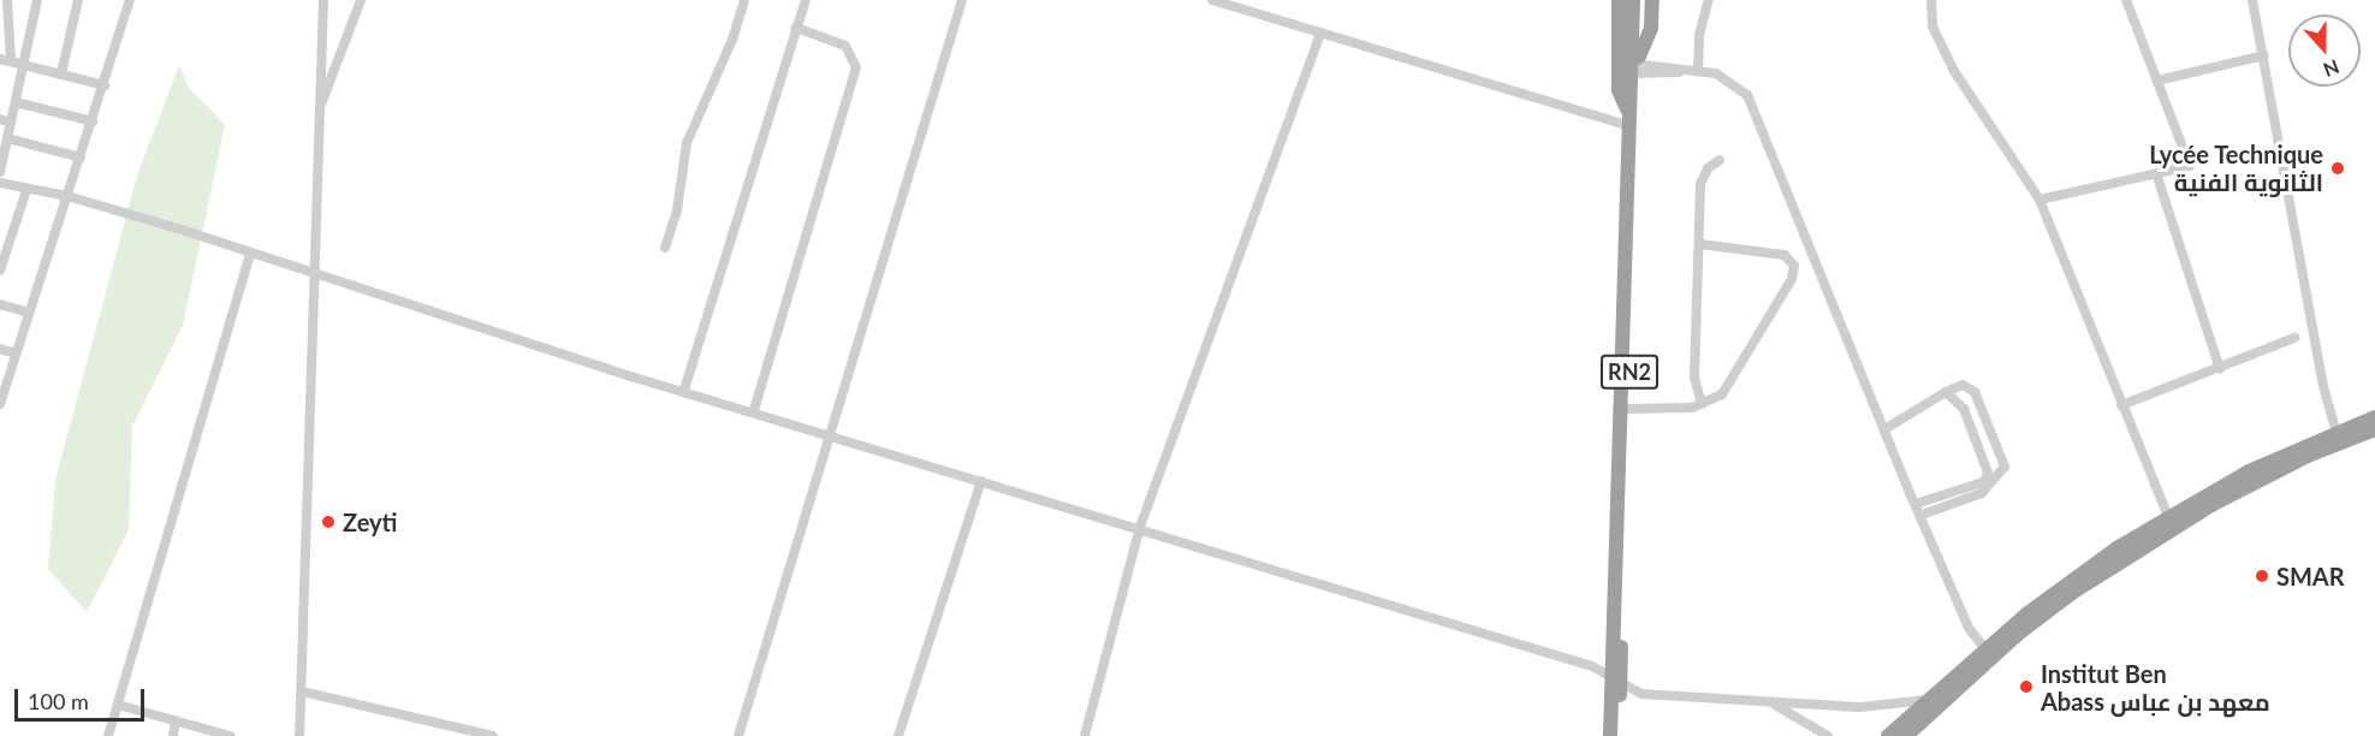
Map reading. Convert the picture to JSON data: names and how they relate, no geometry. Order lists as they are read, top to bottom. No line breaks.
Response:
{"streets":{"highway":["RN2"]},"places":["Lycée Technique الثانوية الفنية","Zeyti","SMAR","Institut Ben Abass معهد بن عباس"],"scale_bar":"100 m","north":"bottom"}
